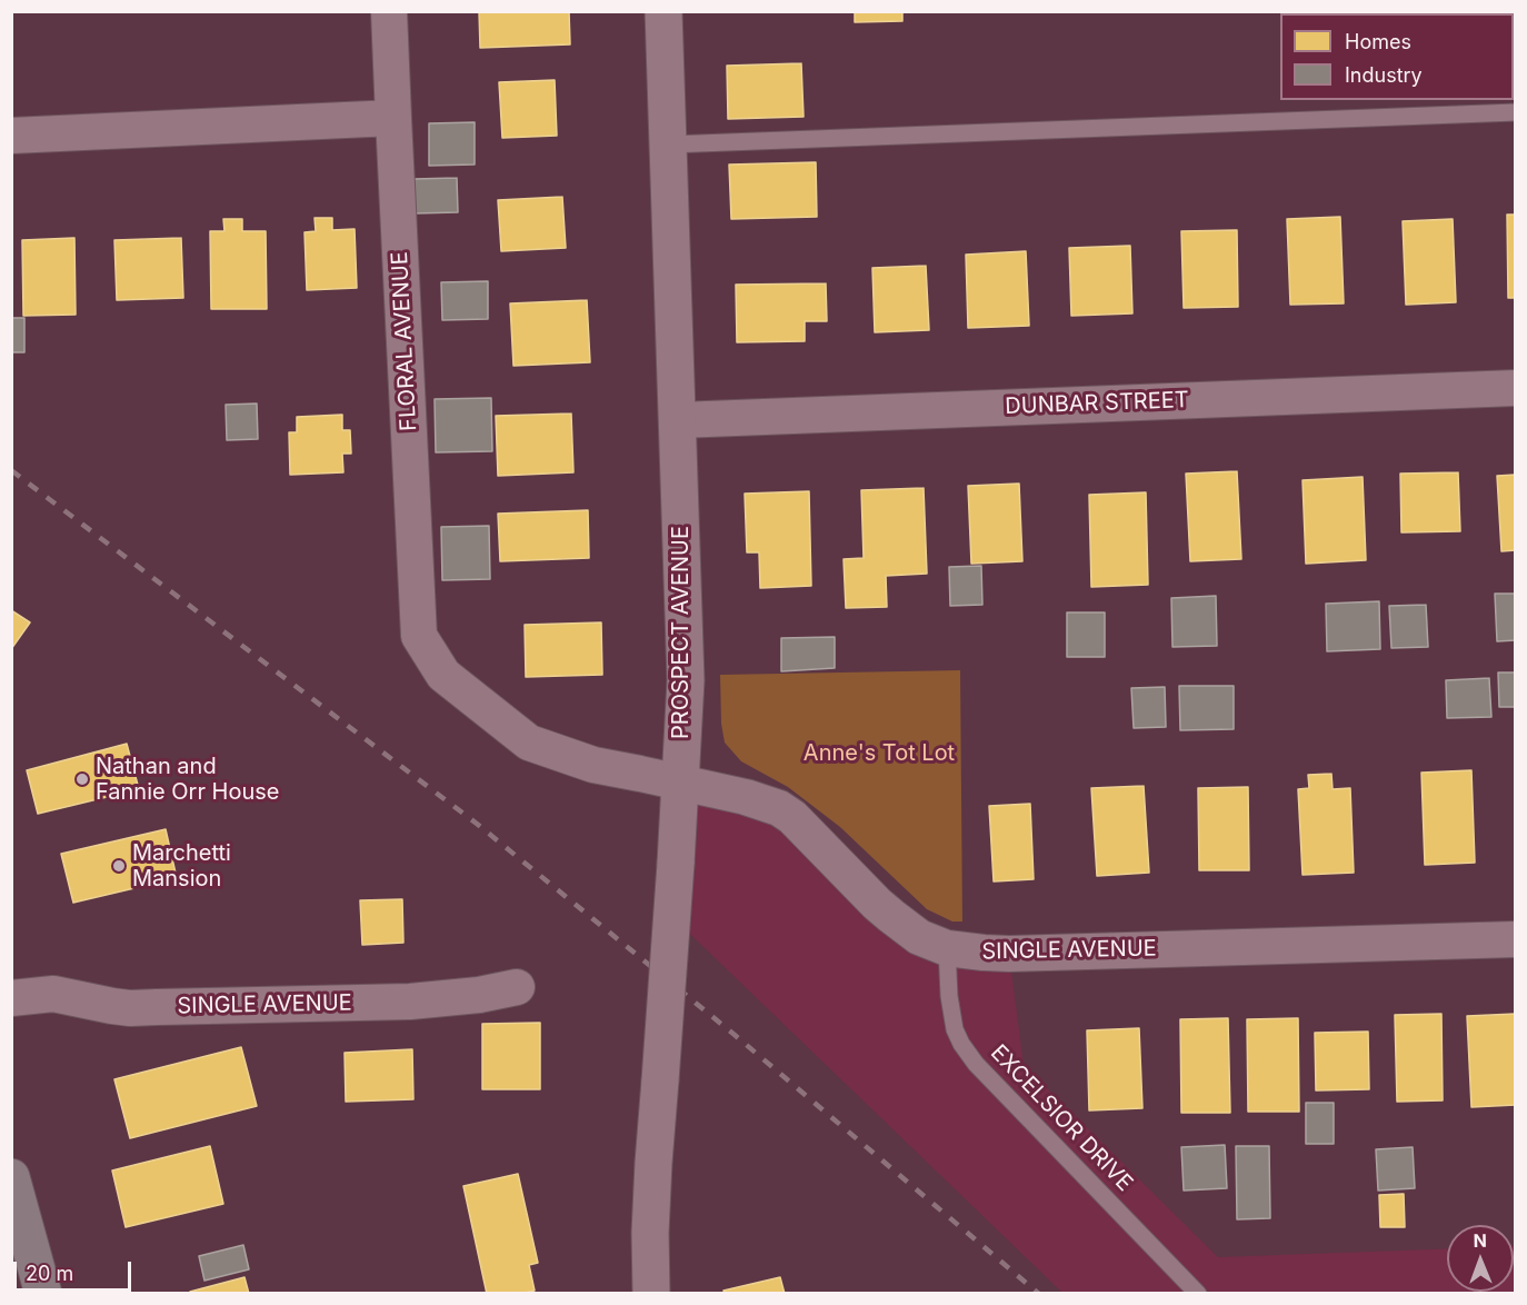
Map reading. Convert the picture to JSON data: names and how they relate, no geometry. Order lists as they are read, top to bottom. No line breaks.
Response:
{"streets":{"street":["FLORAL AVENUE","DUNBAR STREET","PROSPECT AVENUE","SINGLE AVENUE"],"lane":["EXCELSIOR DRIVE"]},"crossings":[["FLORAL AVENUE","PROSPECT AVENUE"],["FLORAL AVENUE","SINGLE AVENUE"],["DUNBAR STREET","PROSPECT AVENUE"],["PROSPECT AVENUE","SINGLE AVENUE"],["SINGLE AVENUE","EXCELSIOR DRIVE"]],"parks":["Anne's Tot Lot"],"places":["Nathan and Fannie Orr House","Marchetti Mansion"],"legend":["Homes","Industry"],"scale_bar":"20 m","north":"top"}
